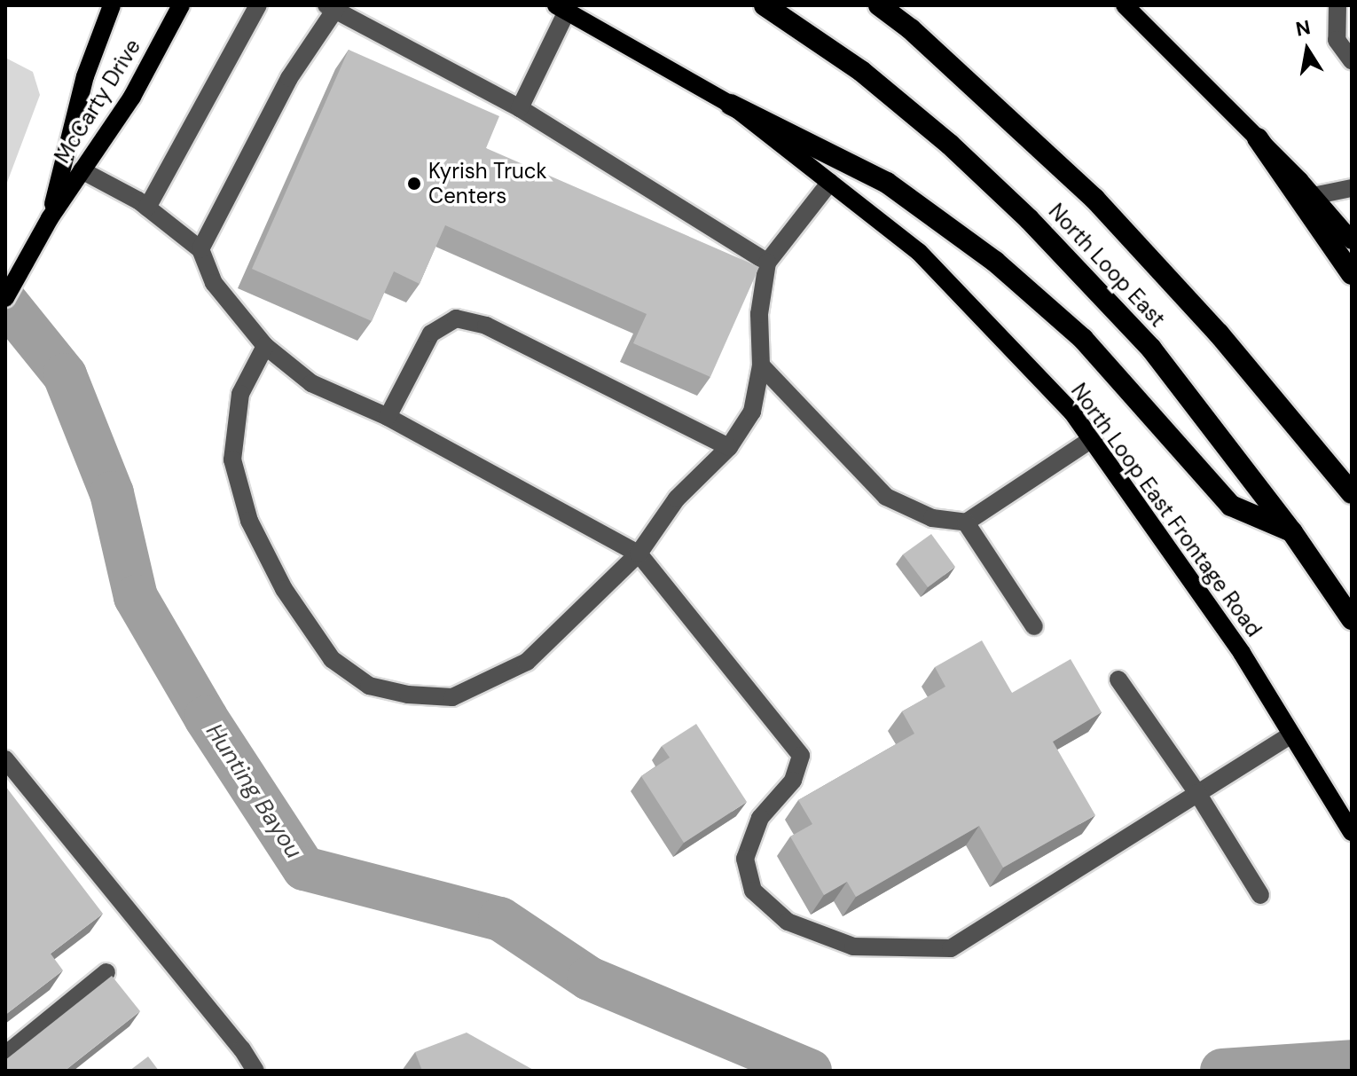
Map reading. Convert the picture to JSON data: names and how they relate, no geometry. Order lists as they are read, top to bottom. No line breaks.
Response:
{"streets":{"highway":["North Loop East"],"main road":["McCarty Drive","North Loop East Frontage Road"]},"water":["Hunting Bayou"],"places":["Kyrish Truck Centers"],"north":"top"}
